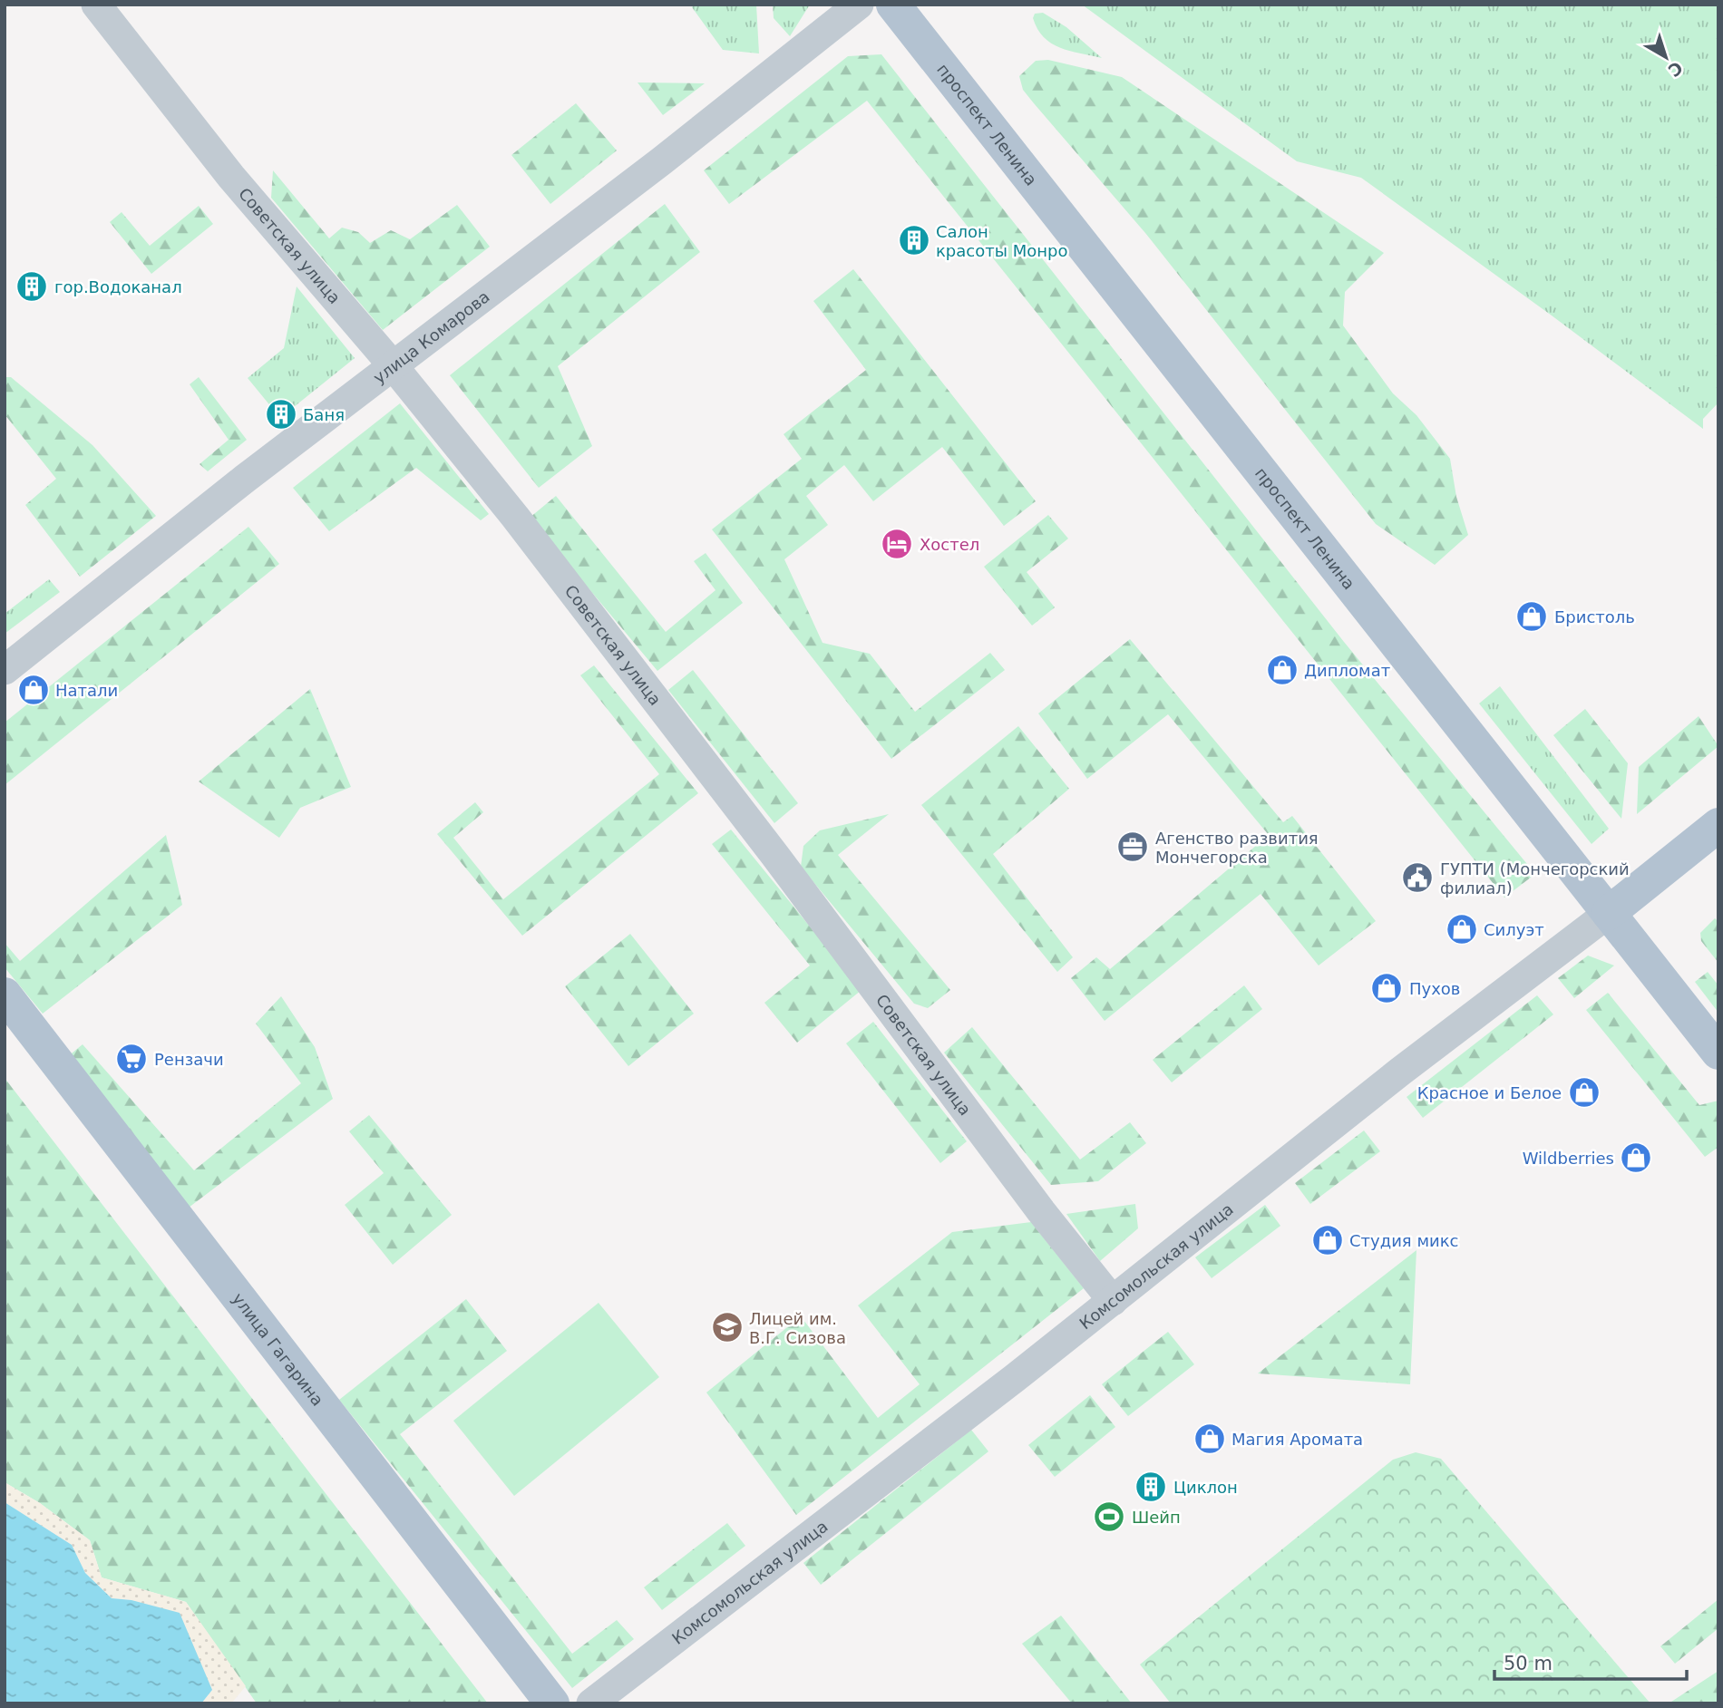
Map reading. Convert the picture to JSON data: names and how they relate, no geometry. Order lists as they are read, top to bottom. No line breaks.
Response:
{"streets":{"main road":["проспект Ленина","Комсомольская улица","улица Гагарина"],"street":["Советская улица","улица Комарова"]},"crossings":[["проспект Ленина","Комсомольская улица"],["Советская улица","улица Комарова"],["Советская улица","Комсомольская улица"]],"places":{"building":["Салон красоты Монро","гор.Водоканал","Баня","Циклон"],"hotel":["Хостел"],"shop":["Бристоль","Дипломат","Натали","Силуэт","Пухов","Красное и Белое","Wildberries","Студия микс","Магия Аромата"],"office":["Агенство развития Мончегорска"],"public building":["ГУПТИ (Мончегорский филиал)"],"supermarket":["Рензачи"],"school or university":["Лицей им. В.Г. Сизова"],"sports":["Шейп"]},"scale_bar":"50 m","north":"bottom right"}
